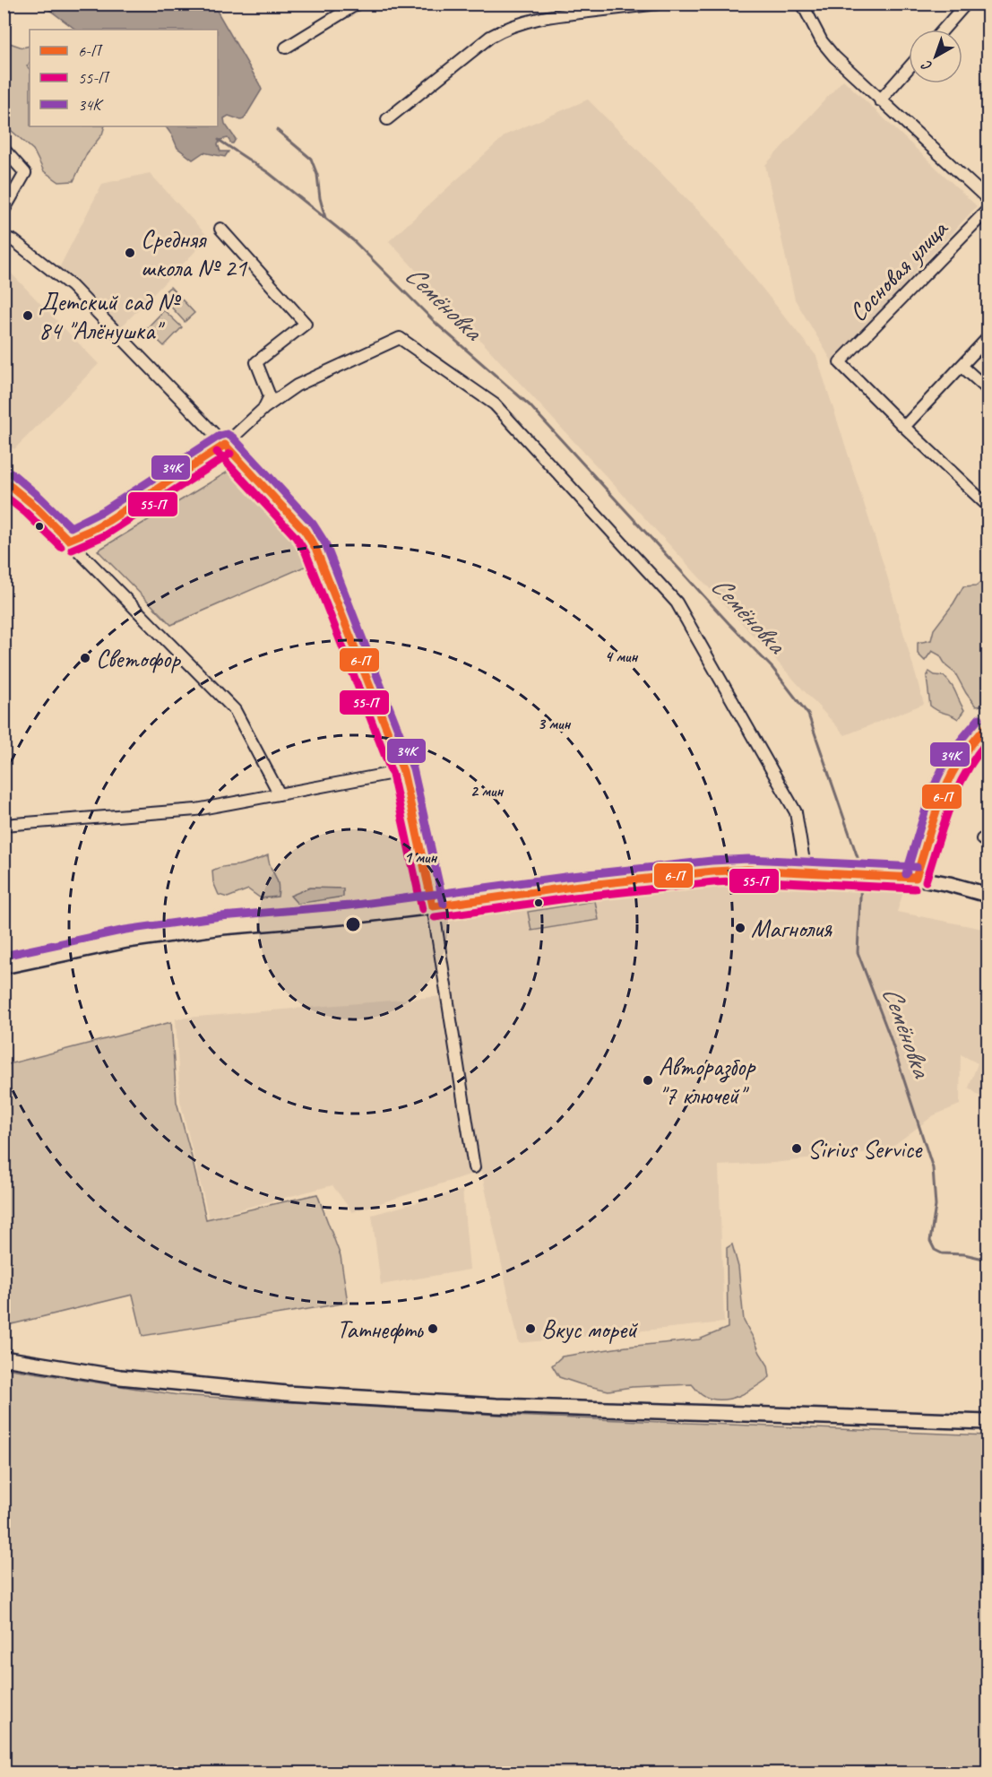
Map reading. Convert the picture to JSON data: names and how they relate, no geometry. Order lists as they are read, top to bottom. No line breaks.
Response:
{"streets":{"street":["Сосновая улица"]},"water":["Семёновка"],"places":["Средняя школа № 21","Детский сад № 84 \"Алёнушка\"","Светофор","Магнолия","Авторазбор \"7 ключей\"","Sirius Service","Татнефть","Вкус морей"],"lines":["transit line 34К","transit line 6-П","transit line 55-П"],"legend":["6-П","55-П","34К"],"north":"bottom left","rings":["4 мин","3 мин","2 мин","1 мин"]}
